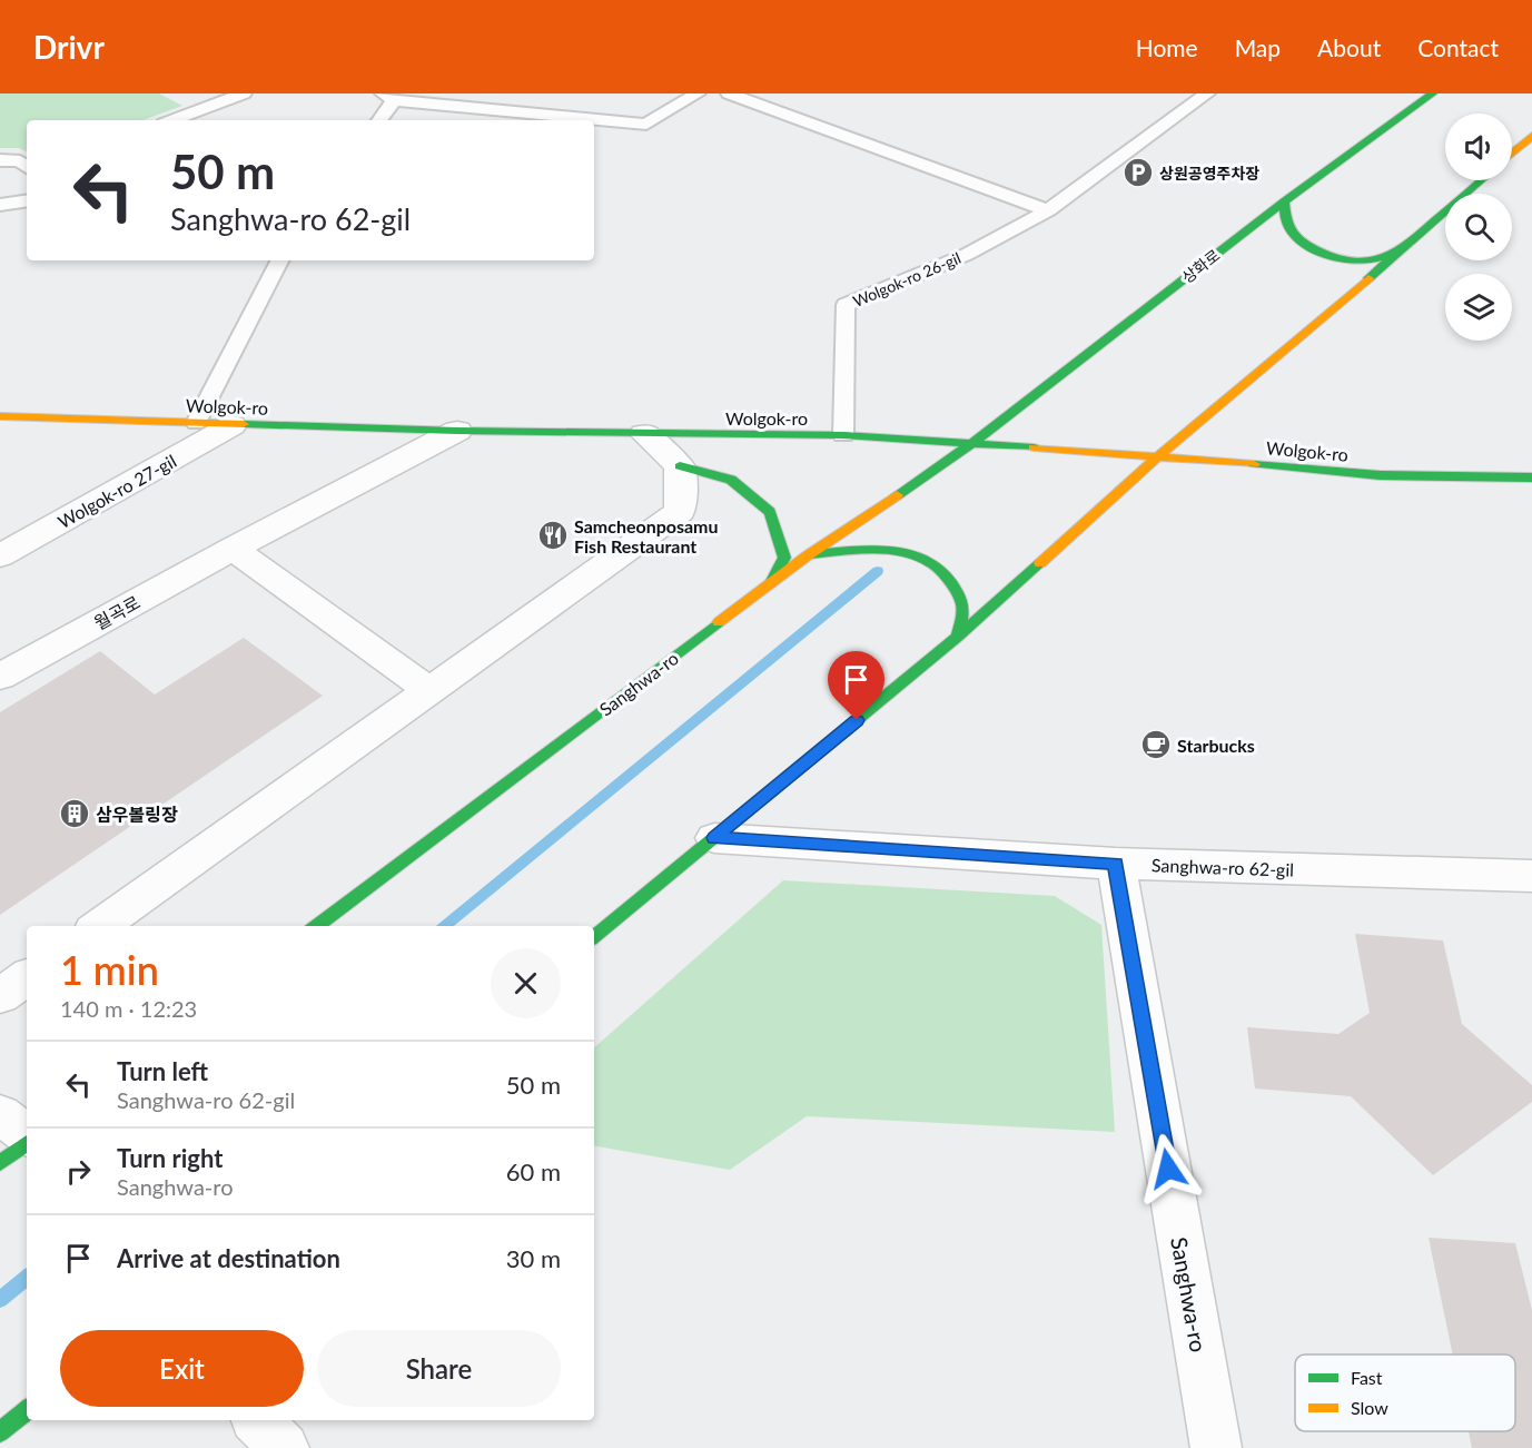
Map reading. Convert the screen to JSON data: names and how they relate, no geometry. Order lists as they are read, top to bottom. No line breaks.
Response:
{"streets":{"main road":["상화로","Wolgok-ro","Sanghwa-ro"],"street":["Wolgok-ro 27-gil","월곡로","Sanghwa-ro 62-gil"],"lane":["Wolgok-ro 26-gil"]},"crossings":[["상화로","Wolgok-ro"],["상화로","Sanghwa-ro"],["Wolgok-ro 26-gil","Wolgok-ro"],["Wolgok-ro","Wolgok-ro 27-gil"],["Wolgok-ro","월곡로"],["Wolgok-ro","Sanghwa-ro"],["Sanghwa-ro","Sanghwa-ro 62-gil"]],"places":{"parking":["상원공영주차장"],"restaurant":["Samcheonposamu Fish Restaurant"],"cafe":["Starbucks"],"building":["삼우볼링장"]},"legend":["Fast","Slow"],"page":{"header":"Drivr","nav":["Home","Map","About","Contact"],"turn":["50 m","Sanghwa-ro 62-gil"],"heading":["1 min","140 m · 12:23"],"list":[{"name":"Turn left","note":"Sanghwa-ro 62-gil","value":"50 m"},{"name":"Turn right","note":"Sanghwa-ro","value":"60 m"},{"name":"Arrive at destination","value":"30 m"}],"buttons":["Exit","Share"]}}
